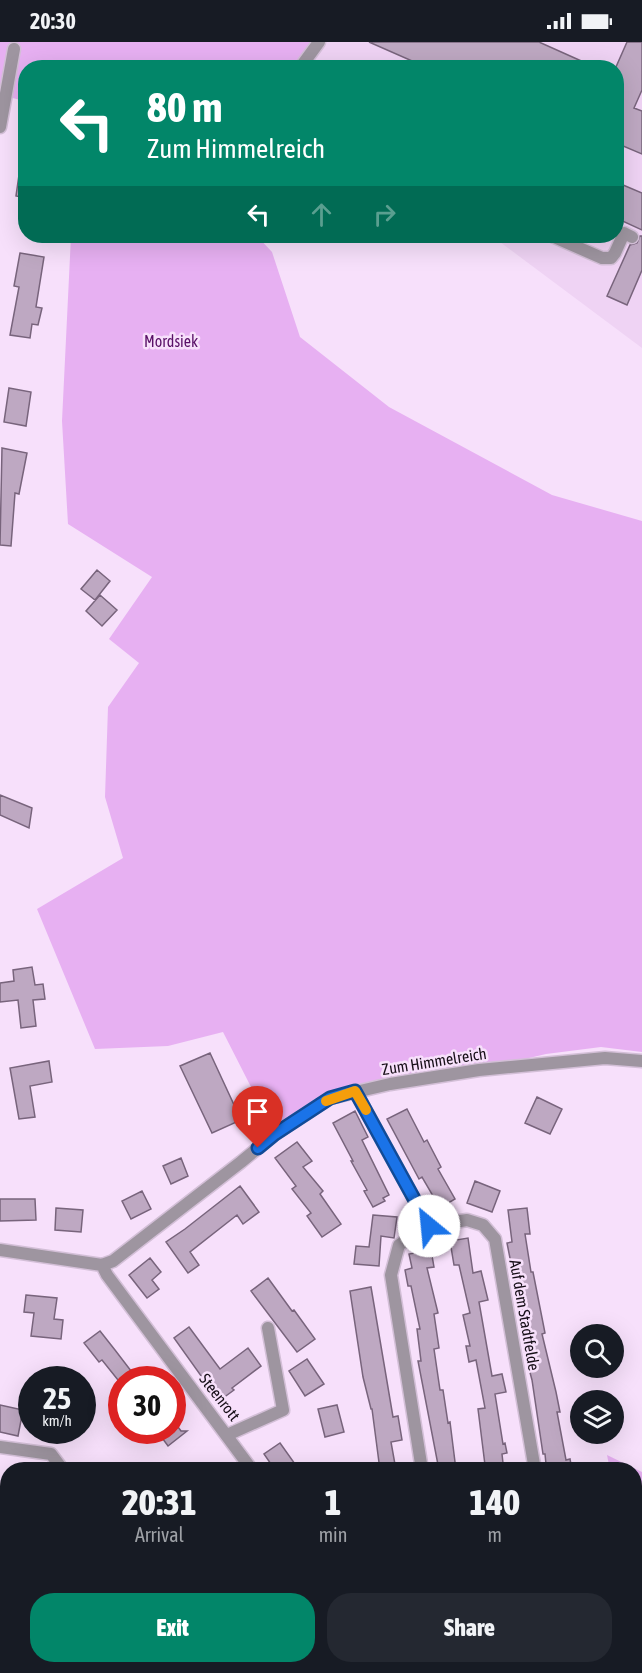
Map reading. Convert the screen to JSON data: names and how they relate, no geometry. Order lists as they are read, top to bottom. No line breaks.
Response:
{"streets":{"street":["Zum Himmelreich","Auf dem Stadtfelde","Steenrott"]},"crossings":[["Zum Himmelreich","Steenrott"]],"parks":["Mordsiek"],"page":{"status":"20:30","turn":["80 m","Zum Himmelreich"],"speed":"25 km/h","limit":"30","eta":["20:31","Arrival","1","min","140","m"],"buttons":["Exit","Share"]}}
